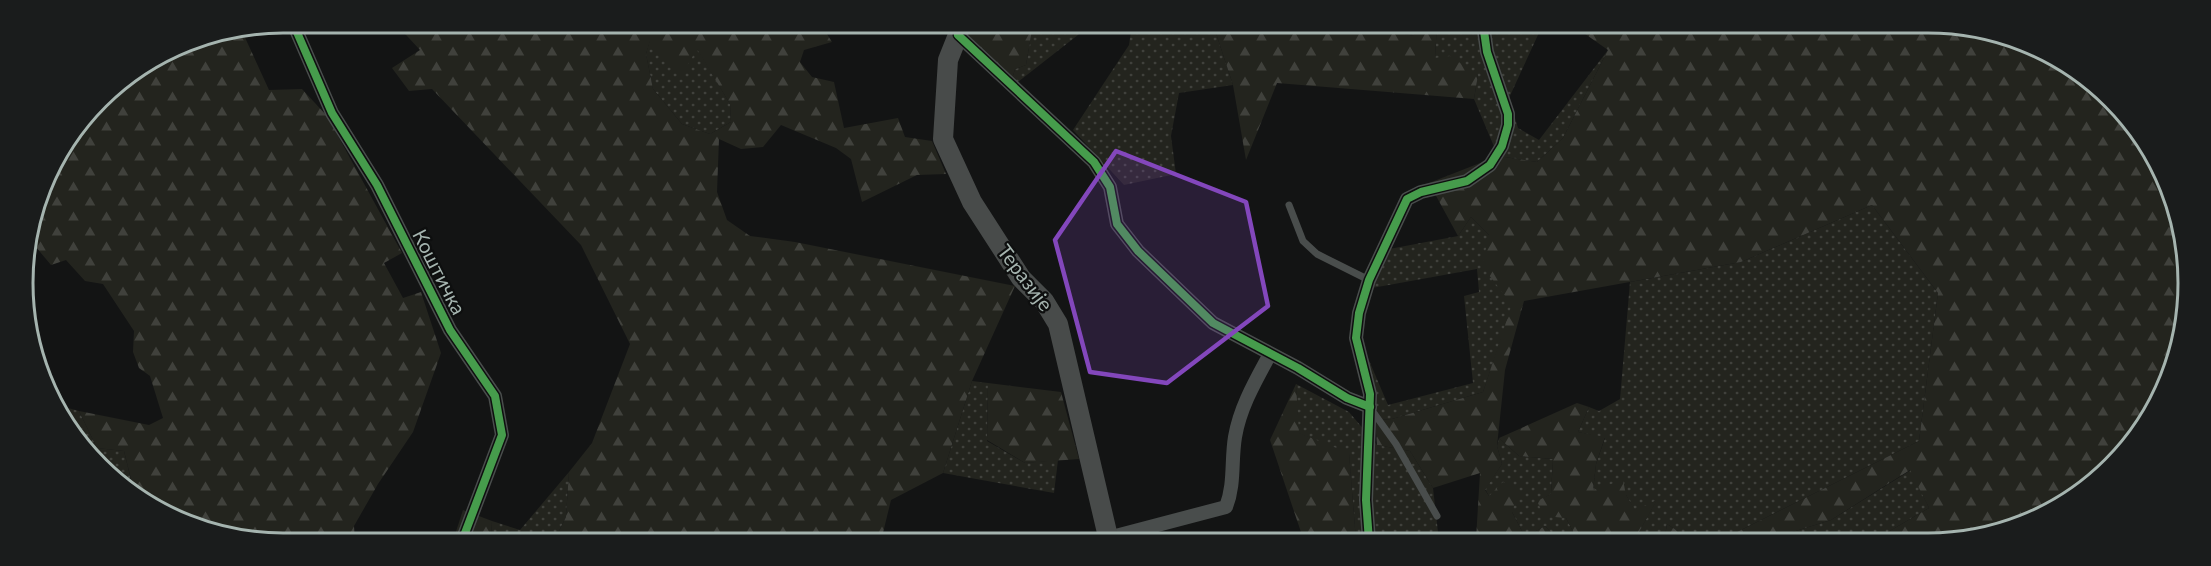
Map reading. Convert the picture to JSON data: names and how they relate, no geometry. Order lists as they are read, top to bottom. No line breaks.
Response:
{"streets":{"street":["Коштичка","Теразије"]}}
